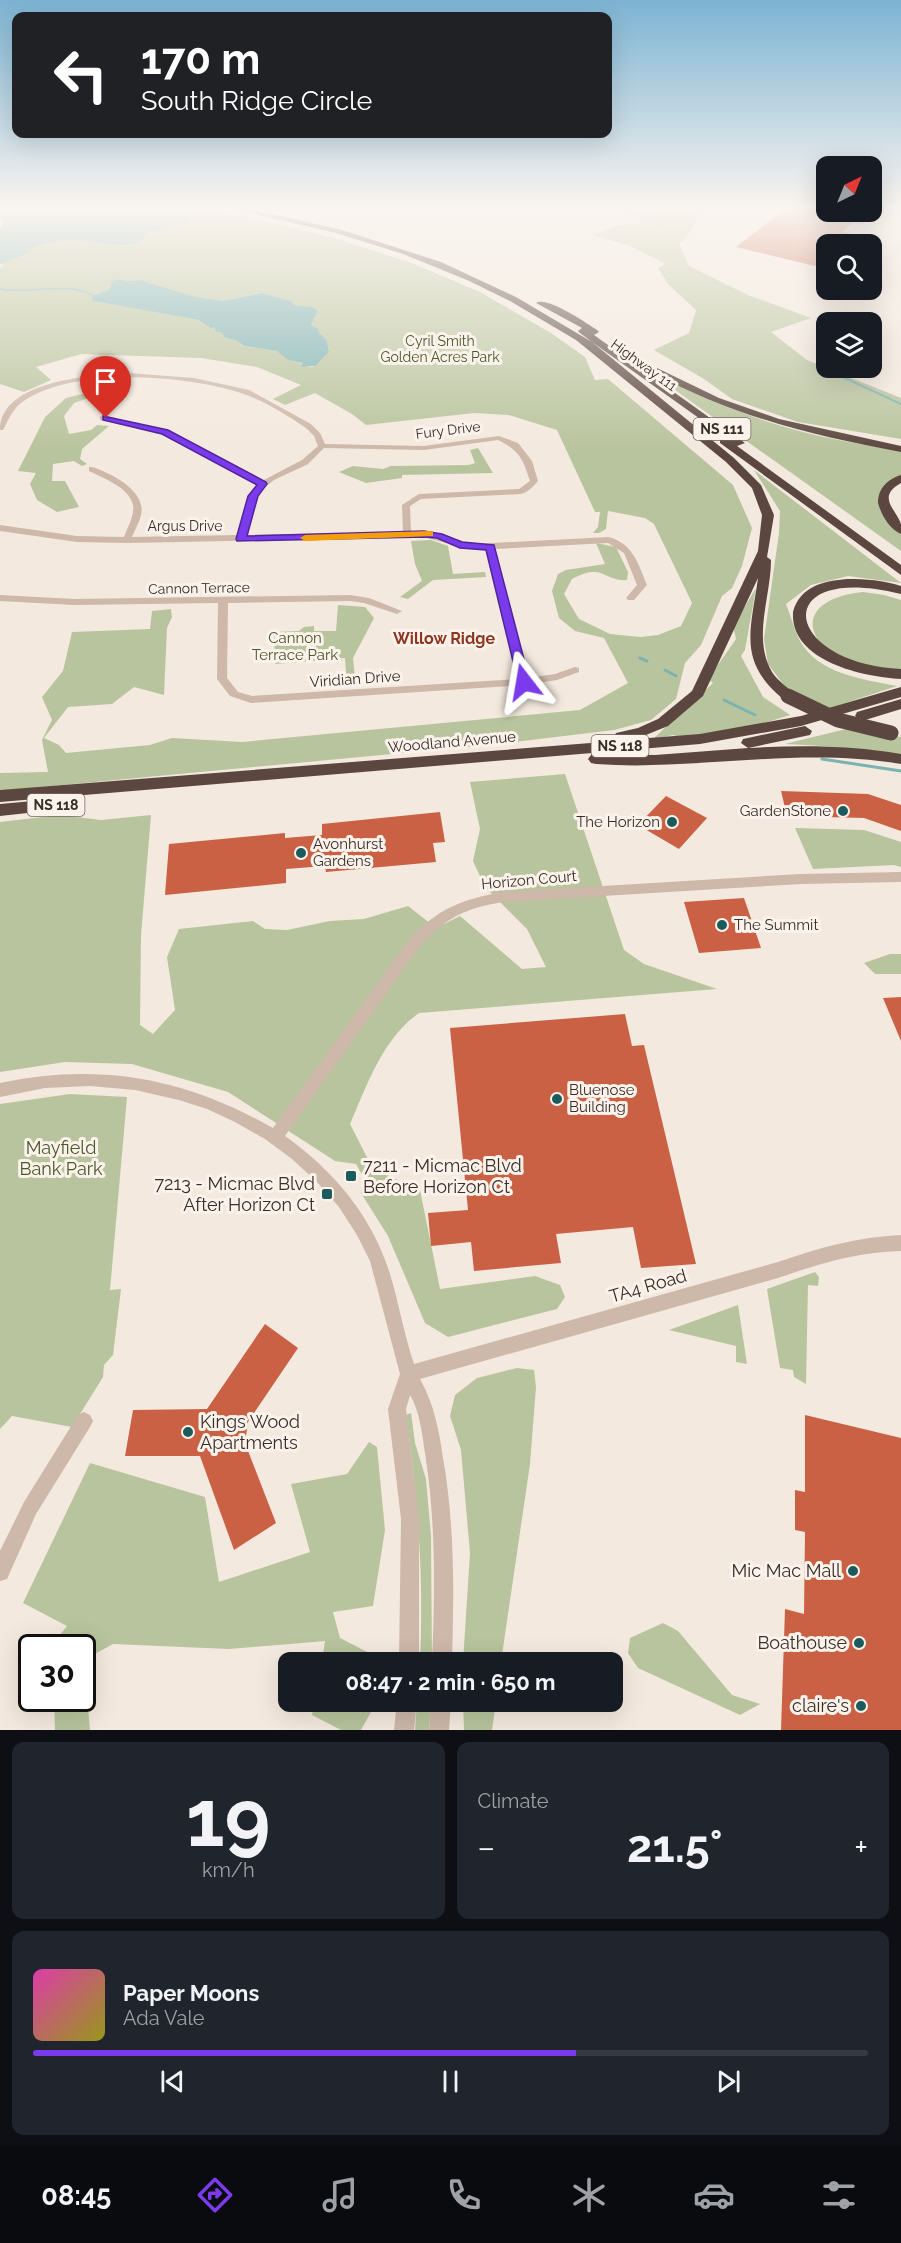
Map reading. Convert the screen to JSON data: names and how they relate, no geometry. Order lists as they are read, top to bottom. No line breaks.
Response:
{"streets":{"highway":["Highway 111","NS 111","Woodland Avenue","NS 118"],"street":["Fury Drive","Argus Drive","Cannon Terrace","Viridian Drive","Horizon Court","TA4 Road"]},"crossings":[["Fury Drive","Argus Drive"],["Cannon Terrace","Viridian Drive"]],"districts":["Willow Ridge"],"parks":["Cyril Smith Golden Acres Park","Cannon Terrace Park","Mayfield Bank Park"],"places":{"other":["GardenStone","The Horizon","Avonhurst Gardens","The Summit","Bluenose Building","Kings Wood Apartments","Mic Mac Mall","Boathouse","claire's"],"transit":["7211 - Micmac Blvd Before Horizon Ct","7213 - Micmac Blvd After Horizon Ct"]},"north":"top right","page":{"turn":["170 m","South Ridge Circle"],"limit":"30","trip":"08:47 · 2 min · 650 m","tile":[["19","km/h"],"Climate"],"heat":["−","21.5°","+"],"song":["Paper Moons","Ada Vale"],"tabs":"08:45"}}
